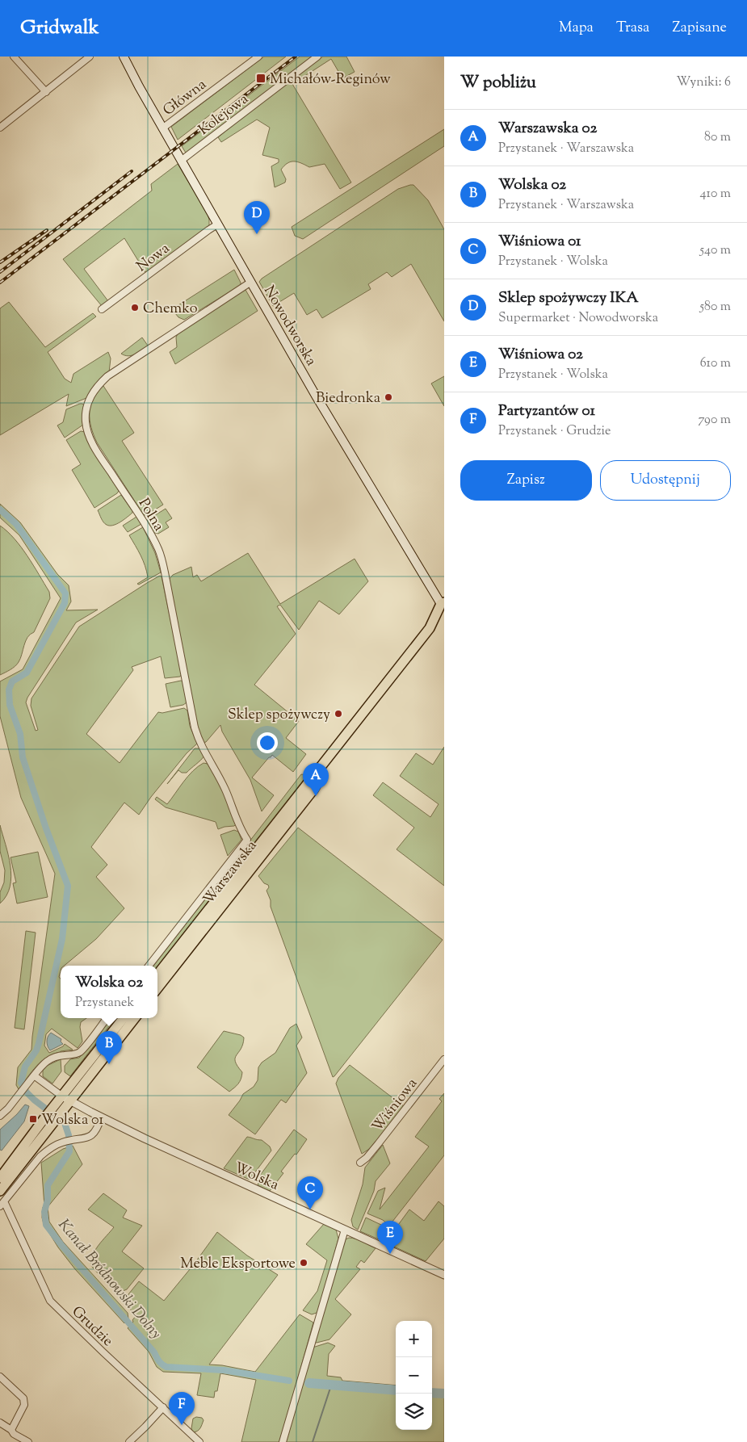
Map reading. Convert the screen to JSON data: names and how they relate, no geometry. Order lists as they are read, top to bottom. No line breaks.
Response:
{"streets":{"main road":["Nowodworska","Warszawska"],"street":["Główna","Kolejowa","Nowa","Polna","Wiśniowa","Wolska","Grudzie"]},"crossings":[["Główna","Nowodworska"],["Kolejowa","Nowodworska"],["Nowa","Nowodworska"],["Nowodworska","Polna"],["Nowodworska","Warszawska"]],"water":["Kanał Bródnowski Dolny"],"places":{"transit":["Michałów-Reginów","Wolska 01"],"other":["Chemko","Biedronka","Sklep spożywczy","Meble Eksportowe"]},"page":{"header":"Gridwalk","nav":["Mapa","Trasa","Zapisane"],"heading":["W pobliżu","Wyniki: 6"],"list":[{"mark":"A","name":"Warszawska 02","note":"Przystanek · Warszawska","value":"80 m"},{"mark":"B","name":"Wolska 02","note":"Przystanek · Warszawska","value":"410 m"},{"mark":"C","name":"Wiśniowa 01","note":"Przystanek · Wolska","value":"540 m"},{"mark":"D","name":"Sklep spożywczy IKA","note":"Supermarket · Nowodworska","value":"580 m"},{"mark":"E","name":"Wiśniowa 02","note":"Przystanek · Wolska","value":"610 m"},{"mark":"F","name":"Partyzantów 01","note":"Przystanek · Grudzie","value":"790 m"}],"pins":["D","A","B","C","E","F"],"buttons":["Zapisz","Udostępnij"],"popup":["Wolska 02","Przystanek"],"map_buttons":["+","−"]}}
